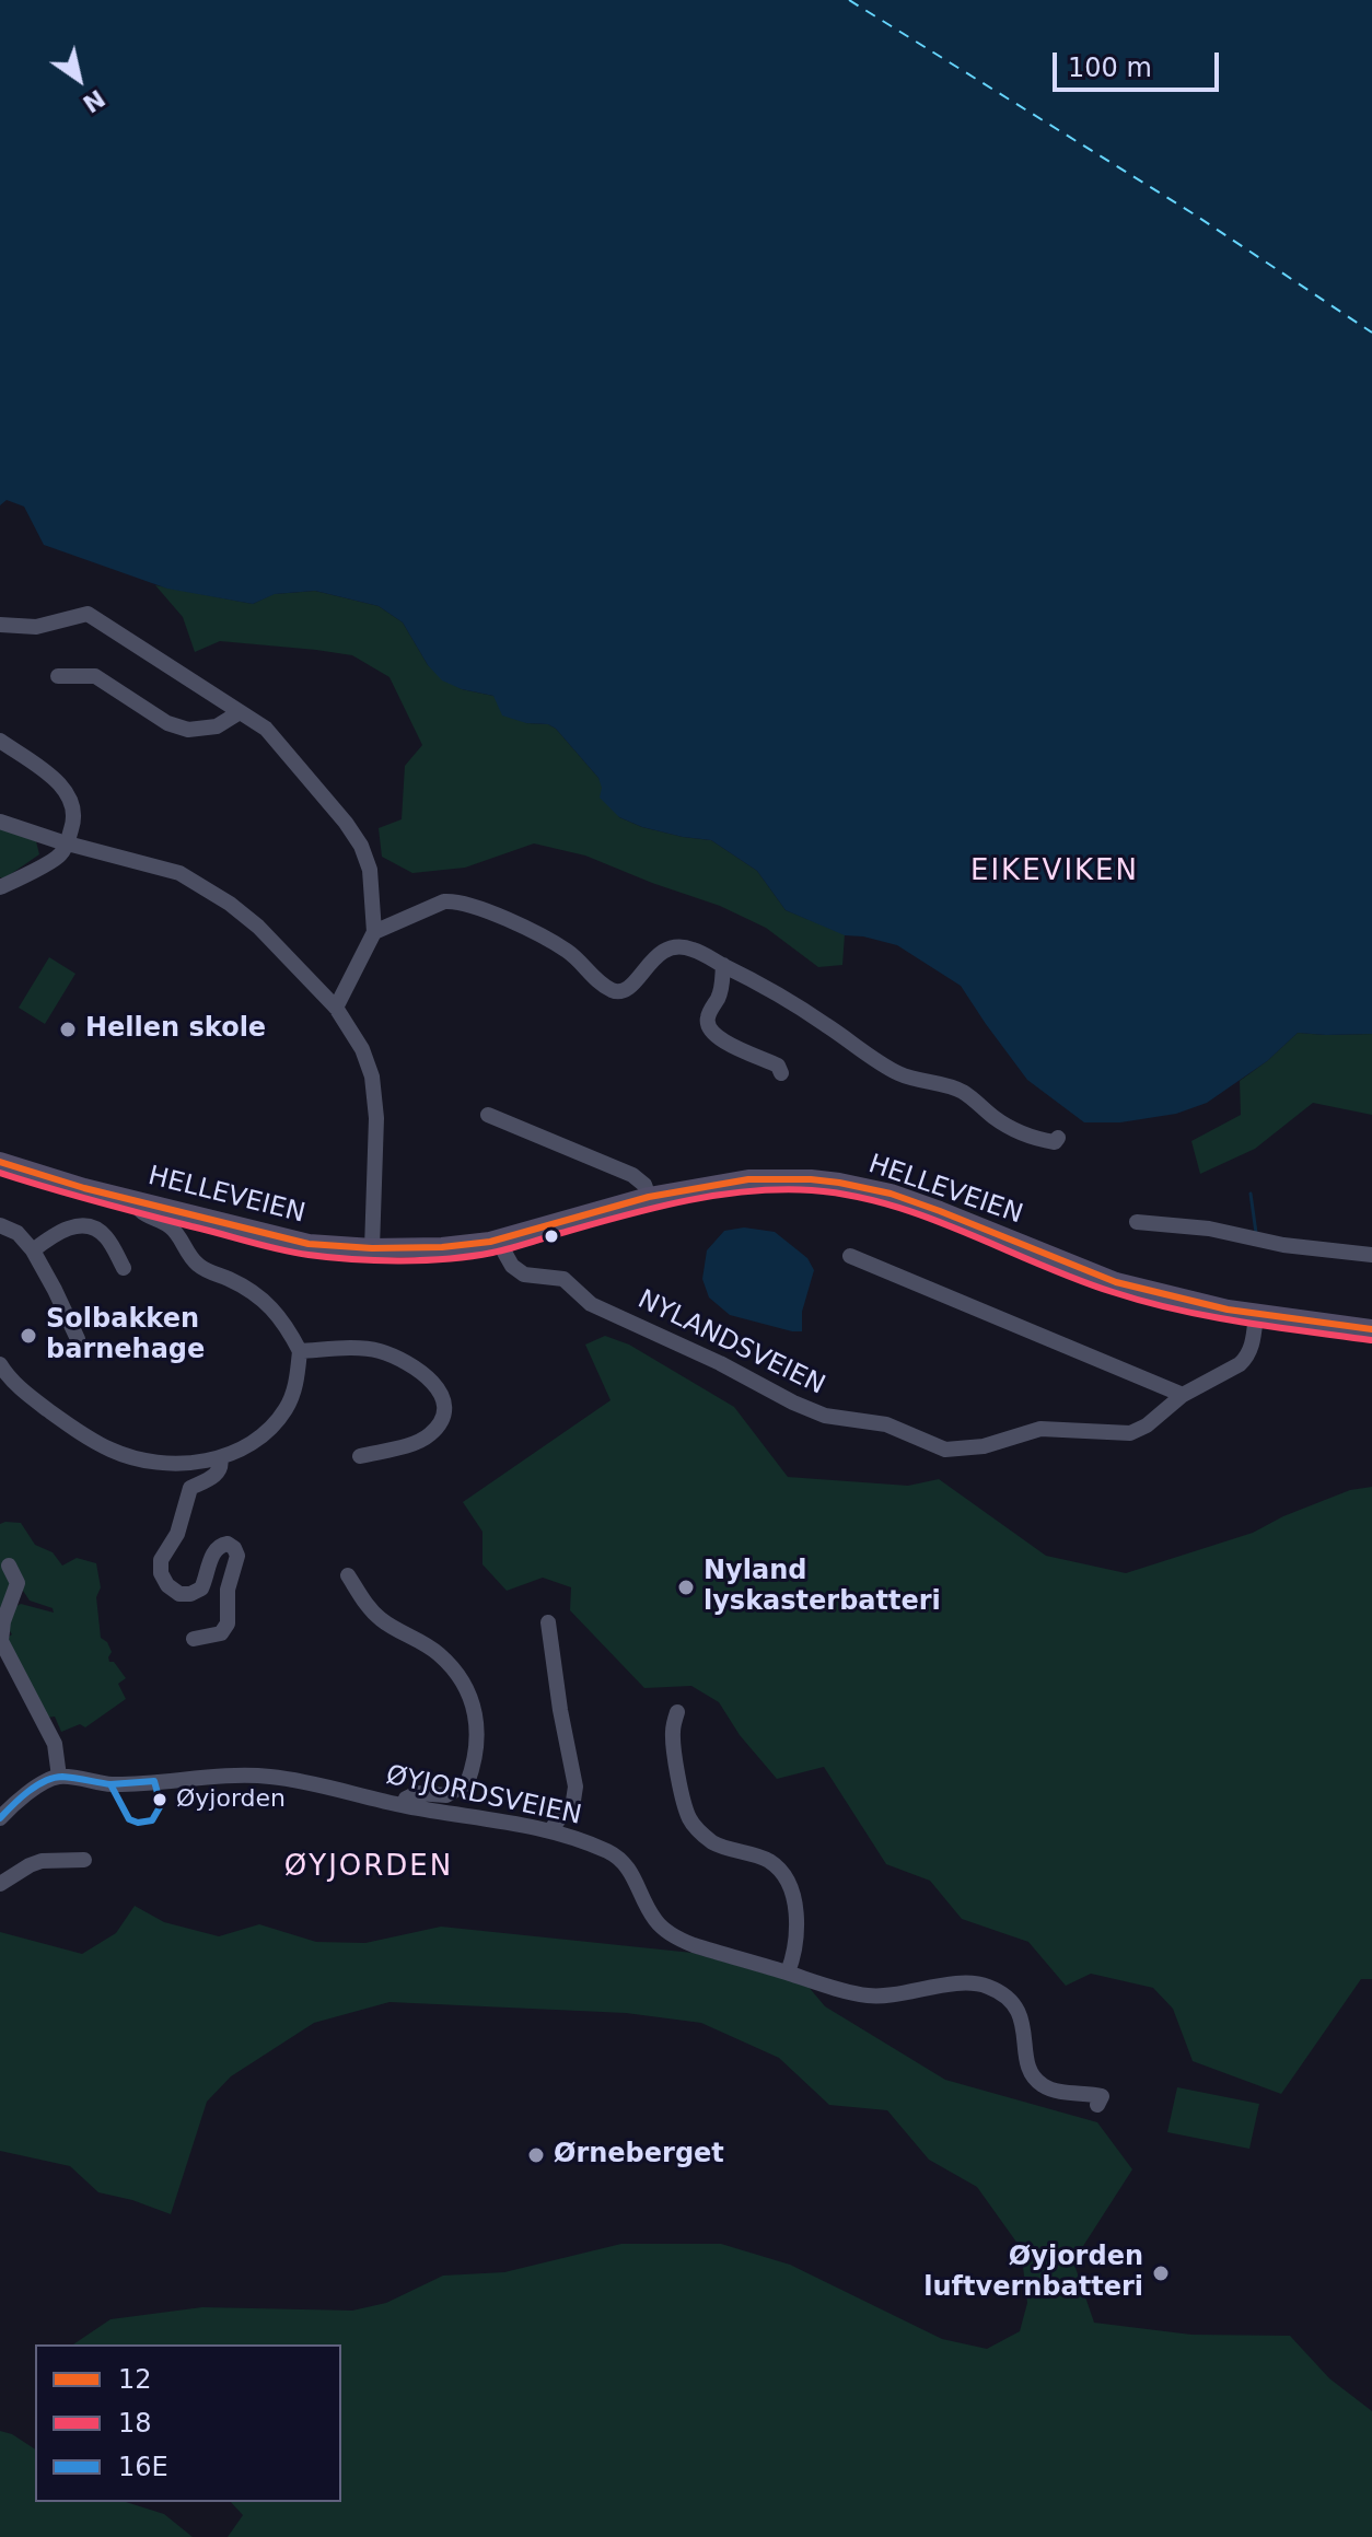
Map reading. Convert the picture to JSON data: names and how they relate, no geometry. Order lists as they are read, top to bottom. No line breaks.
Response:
{"streets":{"main road":["HELLEVEIEN"],"street":["NYLANDSVEIEN","ØYJORDSVEIEN"]},"crossings":[["HELLEVEIEN","NYLANDSVEIEN"]],"districts":["EIKEVIKEN","ØYJORDEN"],"places":["Hellen skole","Solbakken barnehage","Nyland lyskasterbatteri","Øyjorden","Ørneberget","Øyjorden luftvernbatteri"],"lines":["transit line 12","transit line 18","transit line 16E"],"legend":["12","18","16E"],"scale_bar":"100 m","north":"bottom right"}
